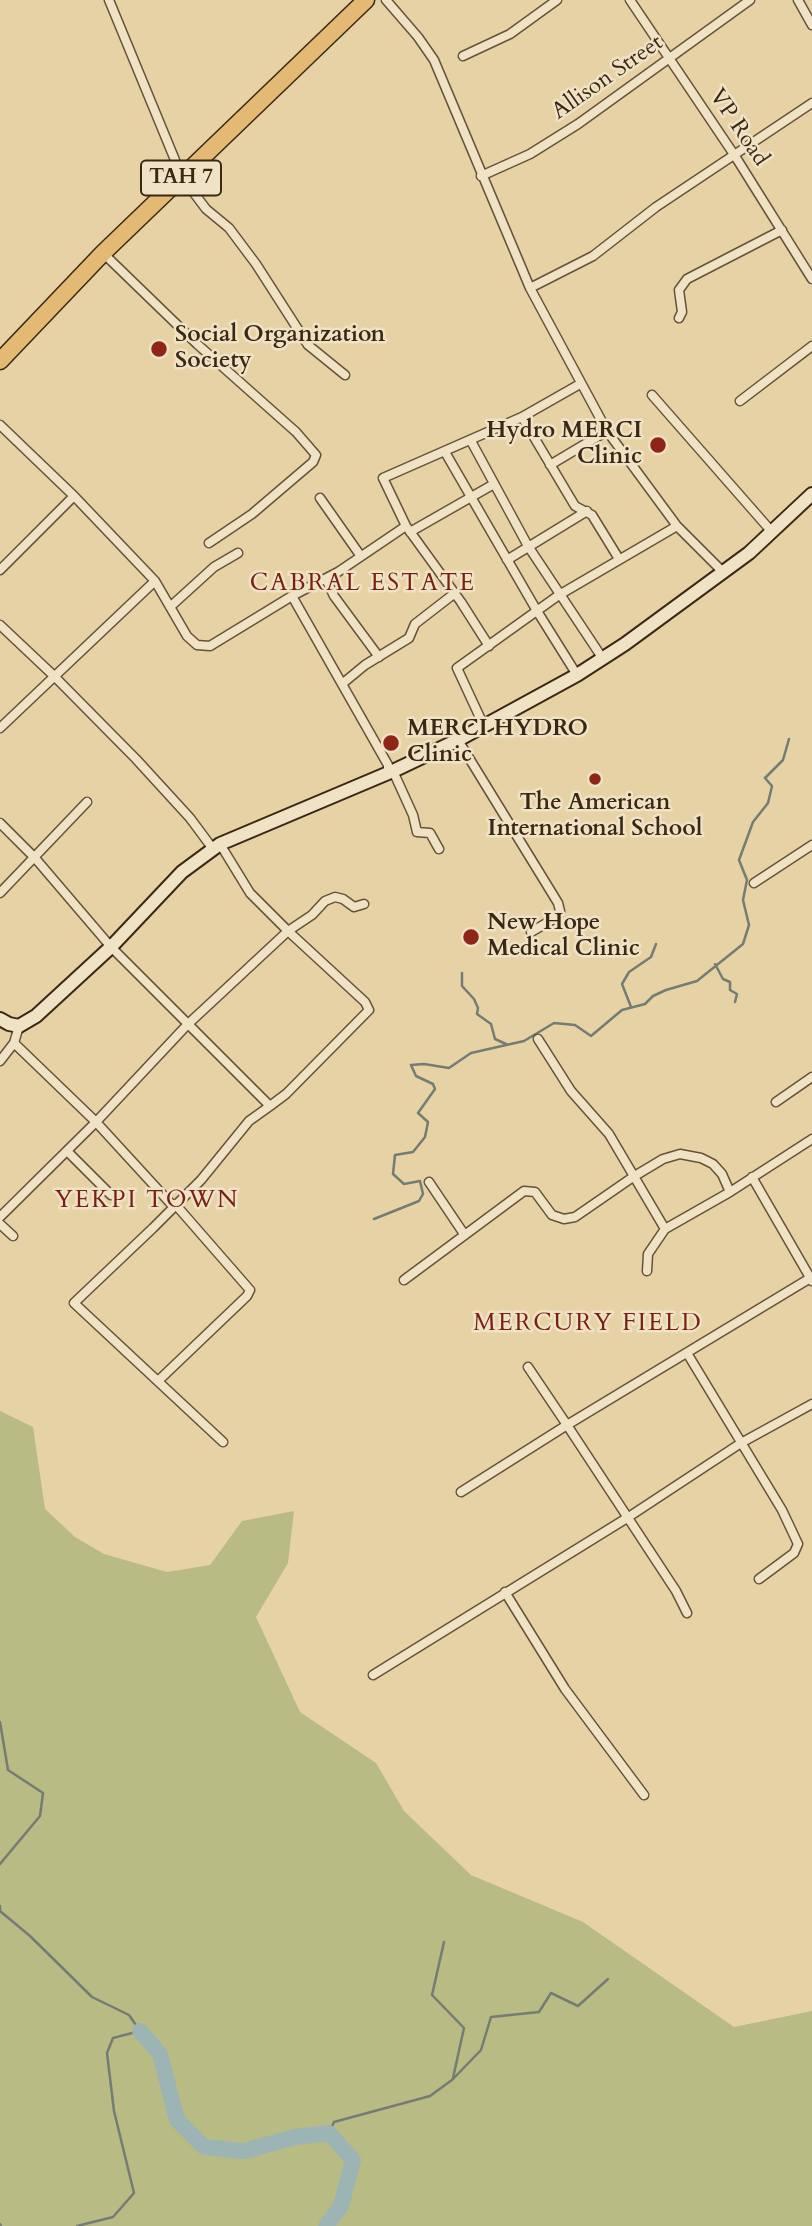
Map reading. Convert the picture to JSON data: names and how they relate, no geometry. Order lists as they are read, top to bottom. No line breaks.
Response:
{"streets":{"highway":["TAH 7"],"street":["Allison Street","VP Road"]},"crossings":[["Allison Street","VP Road"]],"districts":["CABRAL ESTATE","YEKPI TOWN","MERCURY FIELD"],"places":["Social Organization Society","Hydro MERCI Clinic","MERCI HYDRO Clinic","The American International School","New Hope Medical Clinic"]}
